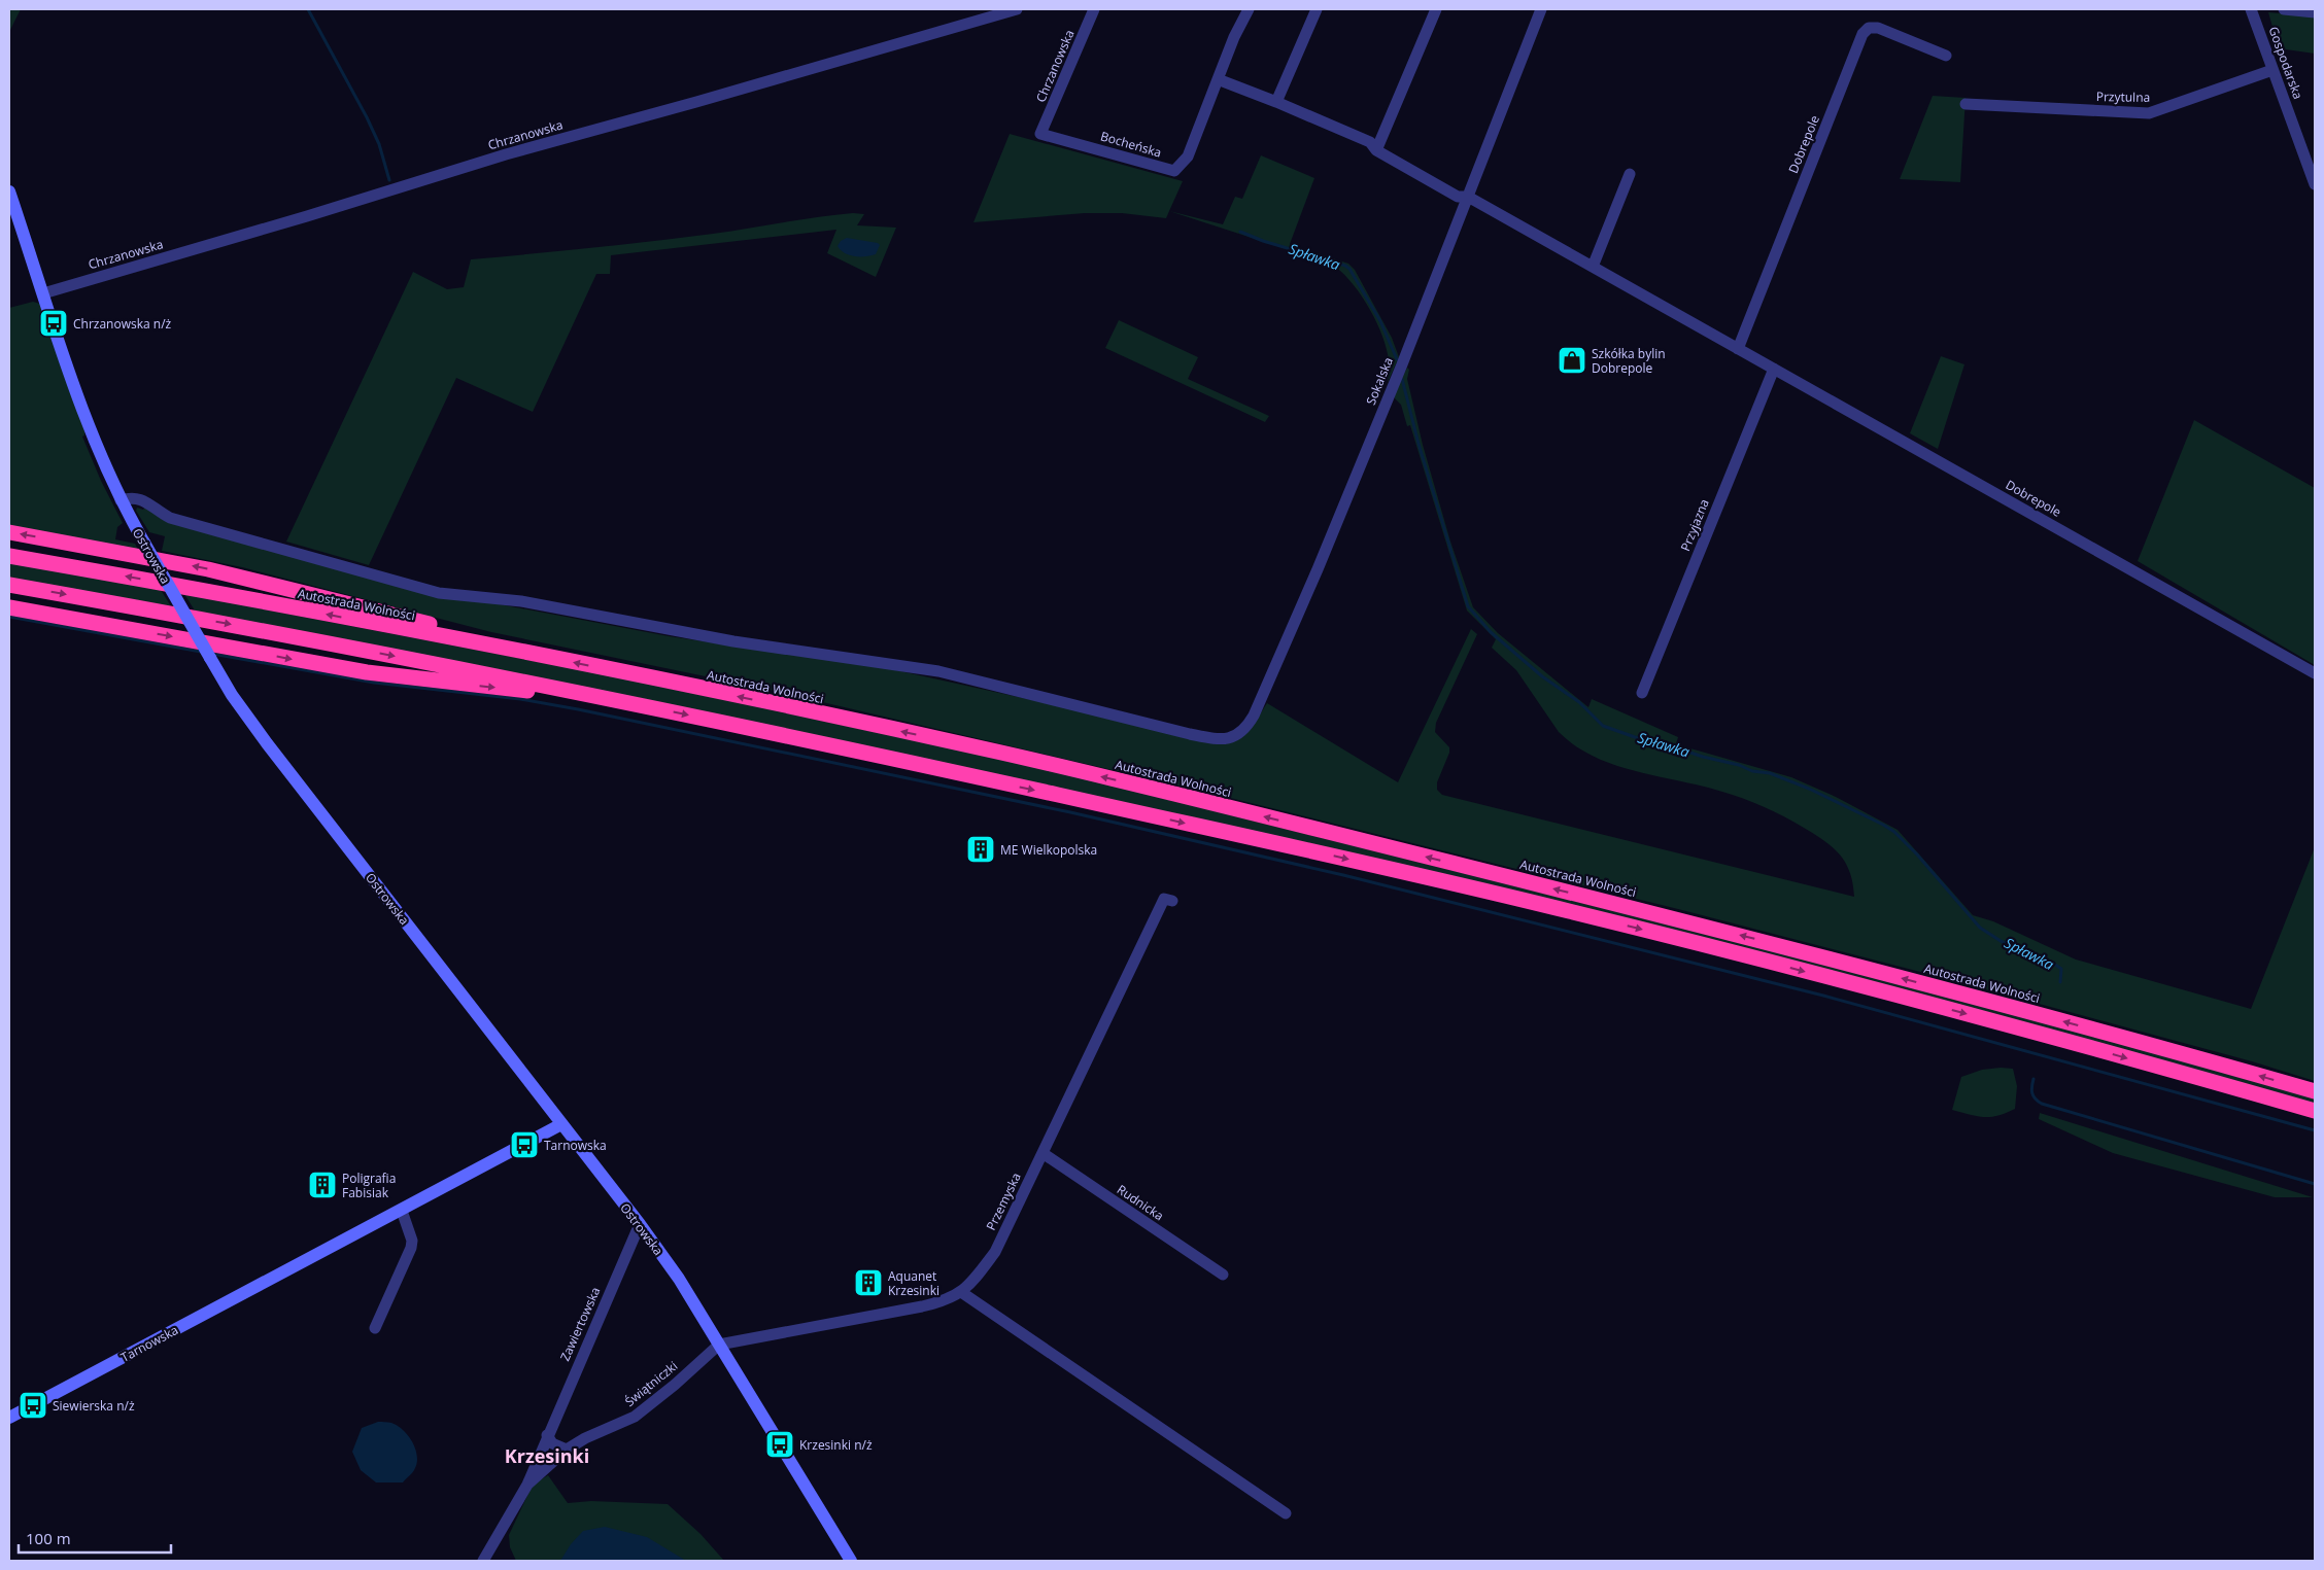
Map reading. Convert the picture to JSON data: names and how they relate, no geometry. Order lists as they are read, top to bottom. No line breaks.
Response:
{"streets":{"highway":["Autostrada Wolności"],"street":["Gospodarska","Chrzanowska","Przytulna","Bocheńska","Dobrepole","Sokalska","Przyjazna","Ostrowska","Przemyska","Rudnicka","Zawiertowska","Tarnowska","Świątniczki"]},"crossings":[["Gospodarska","Przytulna"],["Chrzanowska","Bocheńska"],["Chrzanowska","Ostrowska"],["Dobrepole","Sokalska"],["Dobrepole","Przyjazna"],["Sokalska","Ostrowska"],["Ostrowska","Przemyska"],["Ostrowska","Zawiertowska"],["Ostrowska","Tarnowska"],["Ostrowska","Świątniczki"],["Przemyska","Rudnicka"],["Przemyska","Świątniczki"],["Zawiertowska","Świątniczki"]],"districts":["Krzesinki"],"water":["Spławka"],"places":{"bus stop":["Chrzanowska n/ż","Tarnowska","Siewierska n/ż","Krzesinki n/ż"],"shop":["Szkółka bylin Dobrepole"],"building":["ME Wielkopolska","Poligrafia Fabisiak","Aquanet Krzesinki"]},"scale_bar":"100 m"}
